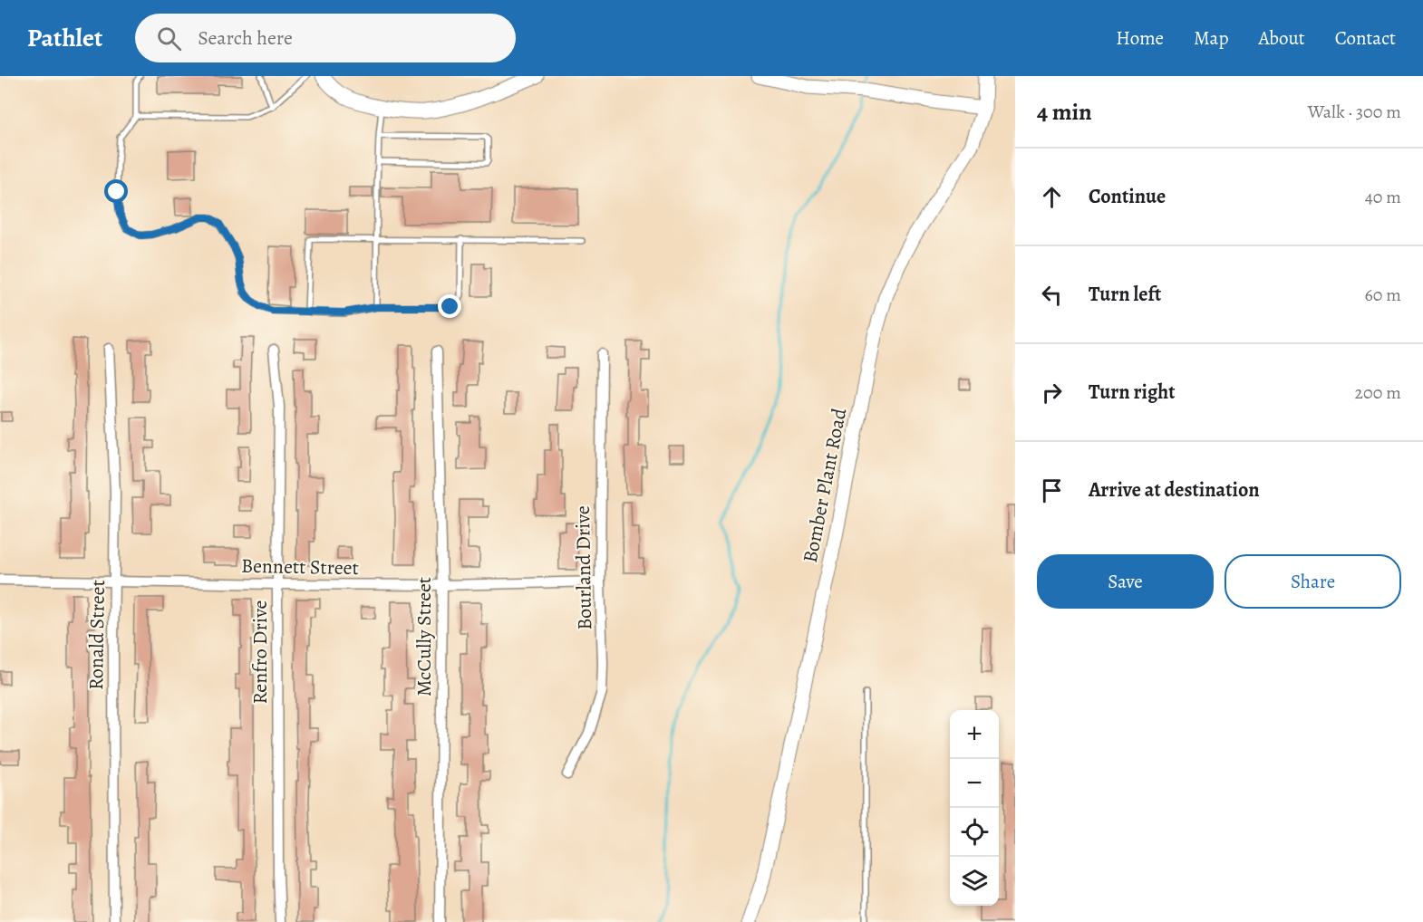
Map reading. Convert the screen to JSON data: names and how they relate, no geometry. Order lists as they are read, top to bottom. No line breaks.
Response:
{"streets":{"street":["Bomber Plant Road","Bennett Street","Bourland Drive","Ronald Street","McCully Street","Renfro Drive"]},"crossings":[["Bennett Street","Bourland Drive"],["Bennett Street","Ronald Street"],["Bennett Street","McCully Street"],["Bennett Street","Renfro Drive"]],"page":{"header":"Pathlet","search":"Search here","nav":["Home","Map","About","Contact"],"heading":["4 min","Walk · 300 m"],"list":[["Continue","40 m"],["Turn left","60 m"],["Turn right","200 m"],"Arrive at destination"],"buttons":["Save","Share"],"map_buttons":["+","−"]}}
